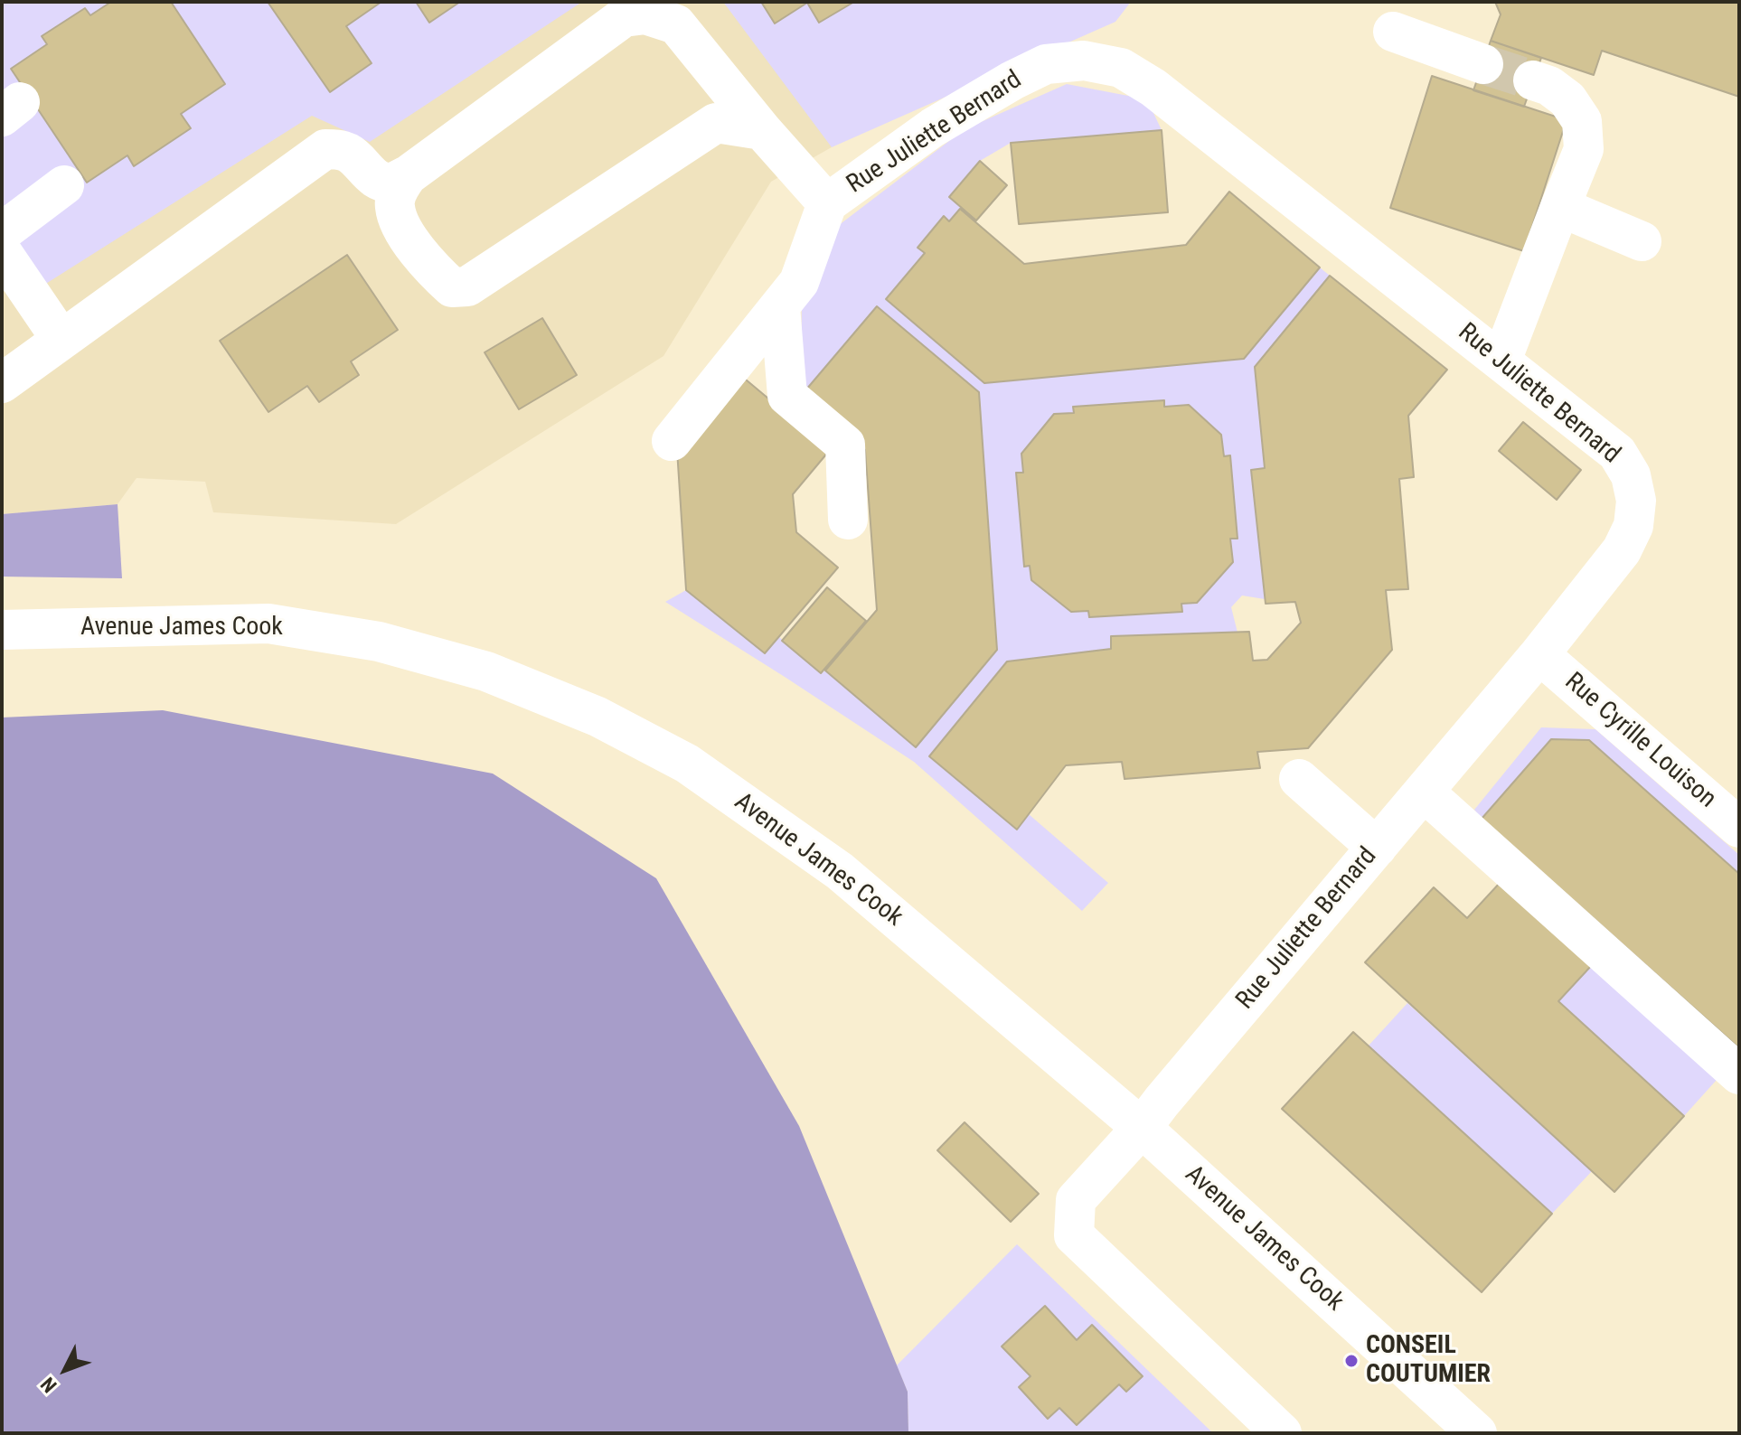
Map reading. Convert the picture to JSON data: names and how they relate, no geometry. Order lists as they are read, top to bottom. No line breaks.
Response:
{"streets":{"street":["Rue Juliette Bernard","Avenue James Cook","Rue Cyrille Louison"]},"crossings":[["Rue Juliette Bernard","Avenue James Cook"],["Rue Juliette Bernard","Rue Cyrille Louison"]],"places":["CONSEIL COUTUMIER"],"north":"bottom left"}
